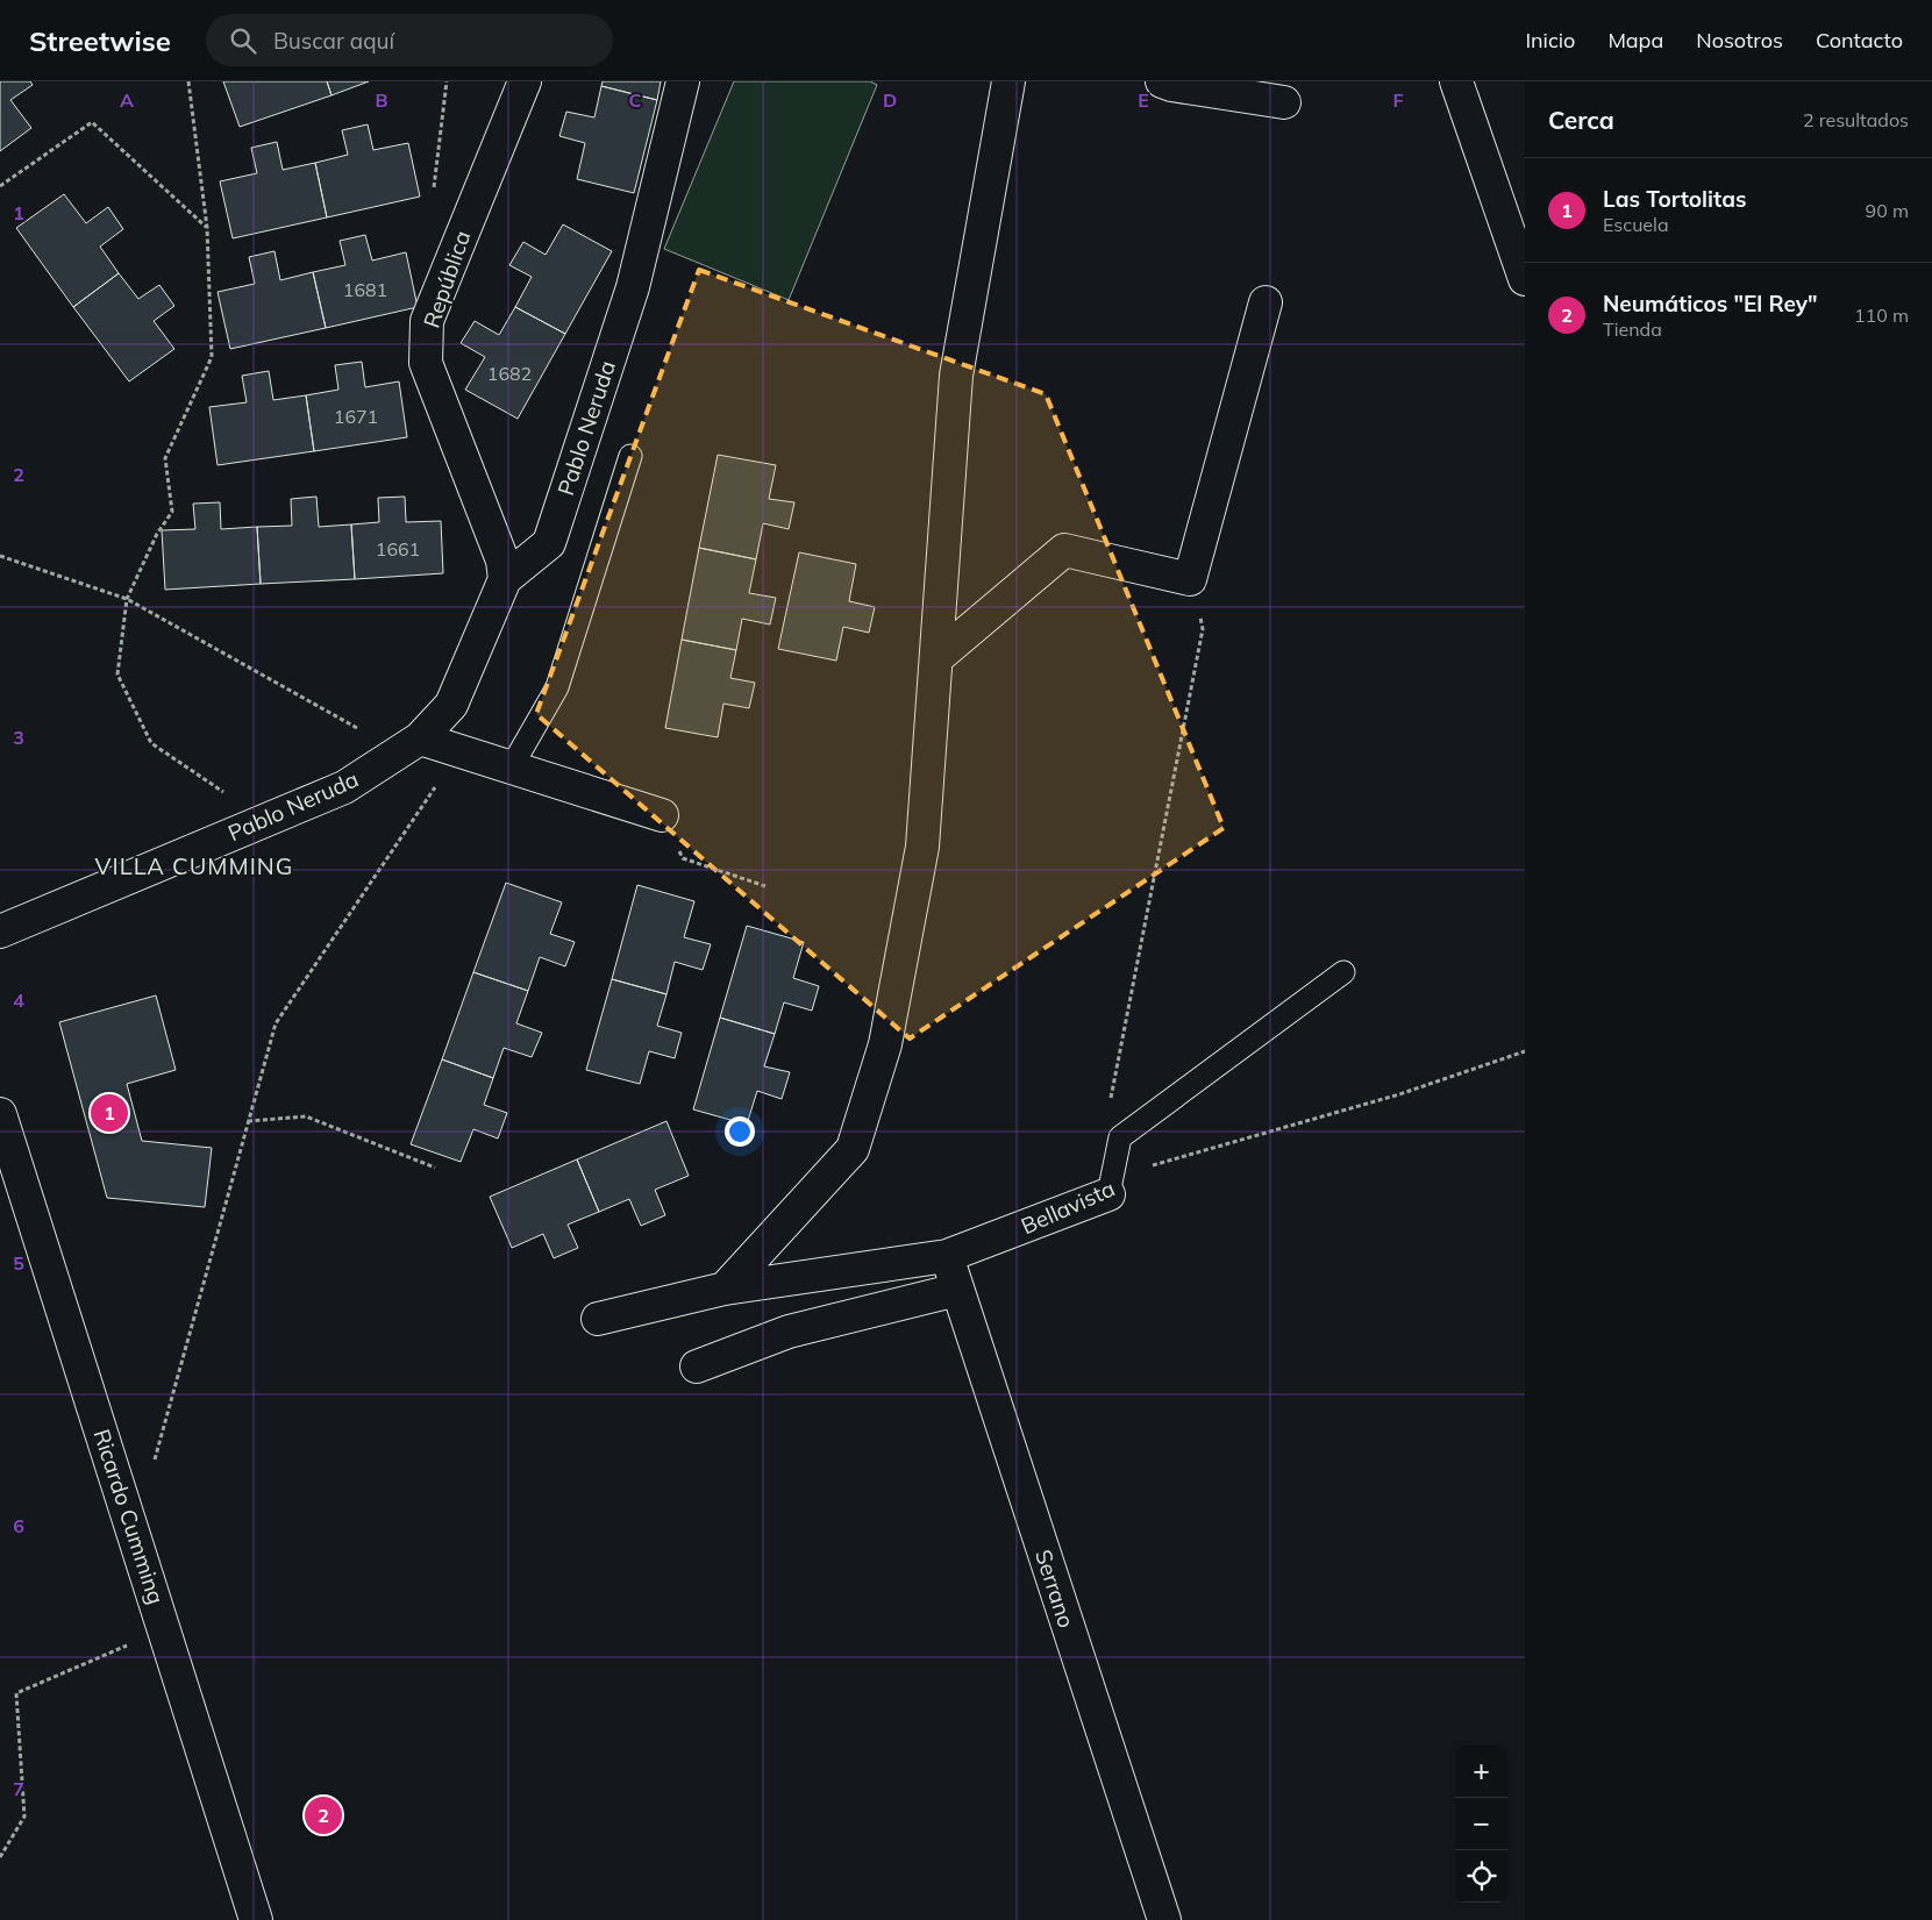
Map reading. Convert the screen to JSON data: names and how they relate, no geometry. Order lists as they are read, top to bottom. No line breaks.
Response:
{"streets":{"street":["República","Pablo Neruda","Bellavista","Ricardo Cumming","Serrano"]},"crossings":[["República","Pablo Neruda"],["Bellavista","Serrano"]],"districts":["VILLA CUMMING"],"house_numbers":["1681","1682","1671","1661"],"page":{"header":"Streetwise","search":"Buscar aquí","nav":["Inicio","Mapa","Nosotros","Contacto"],"heading":["Cerca","2 resultados"],"list":[{"mark":"1","name":"Las Tortolitas","note":"Escuela","value":"90 m"},{"mark":"2","name":"Neumáticos \"El Rey\"","note":"Tienda","value":"110 m"}],"pins":["1","2"],"map_buttons":["+","−"]},"grid":{"columns":["A","B","C","D","E","F"],"rows":["1","2","3","4","5","6","7"]}}
